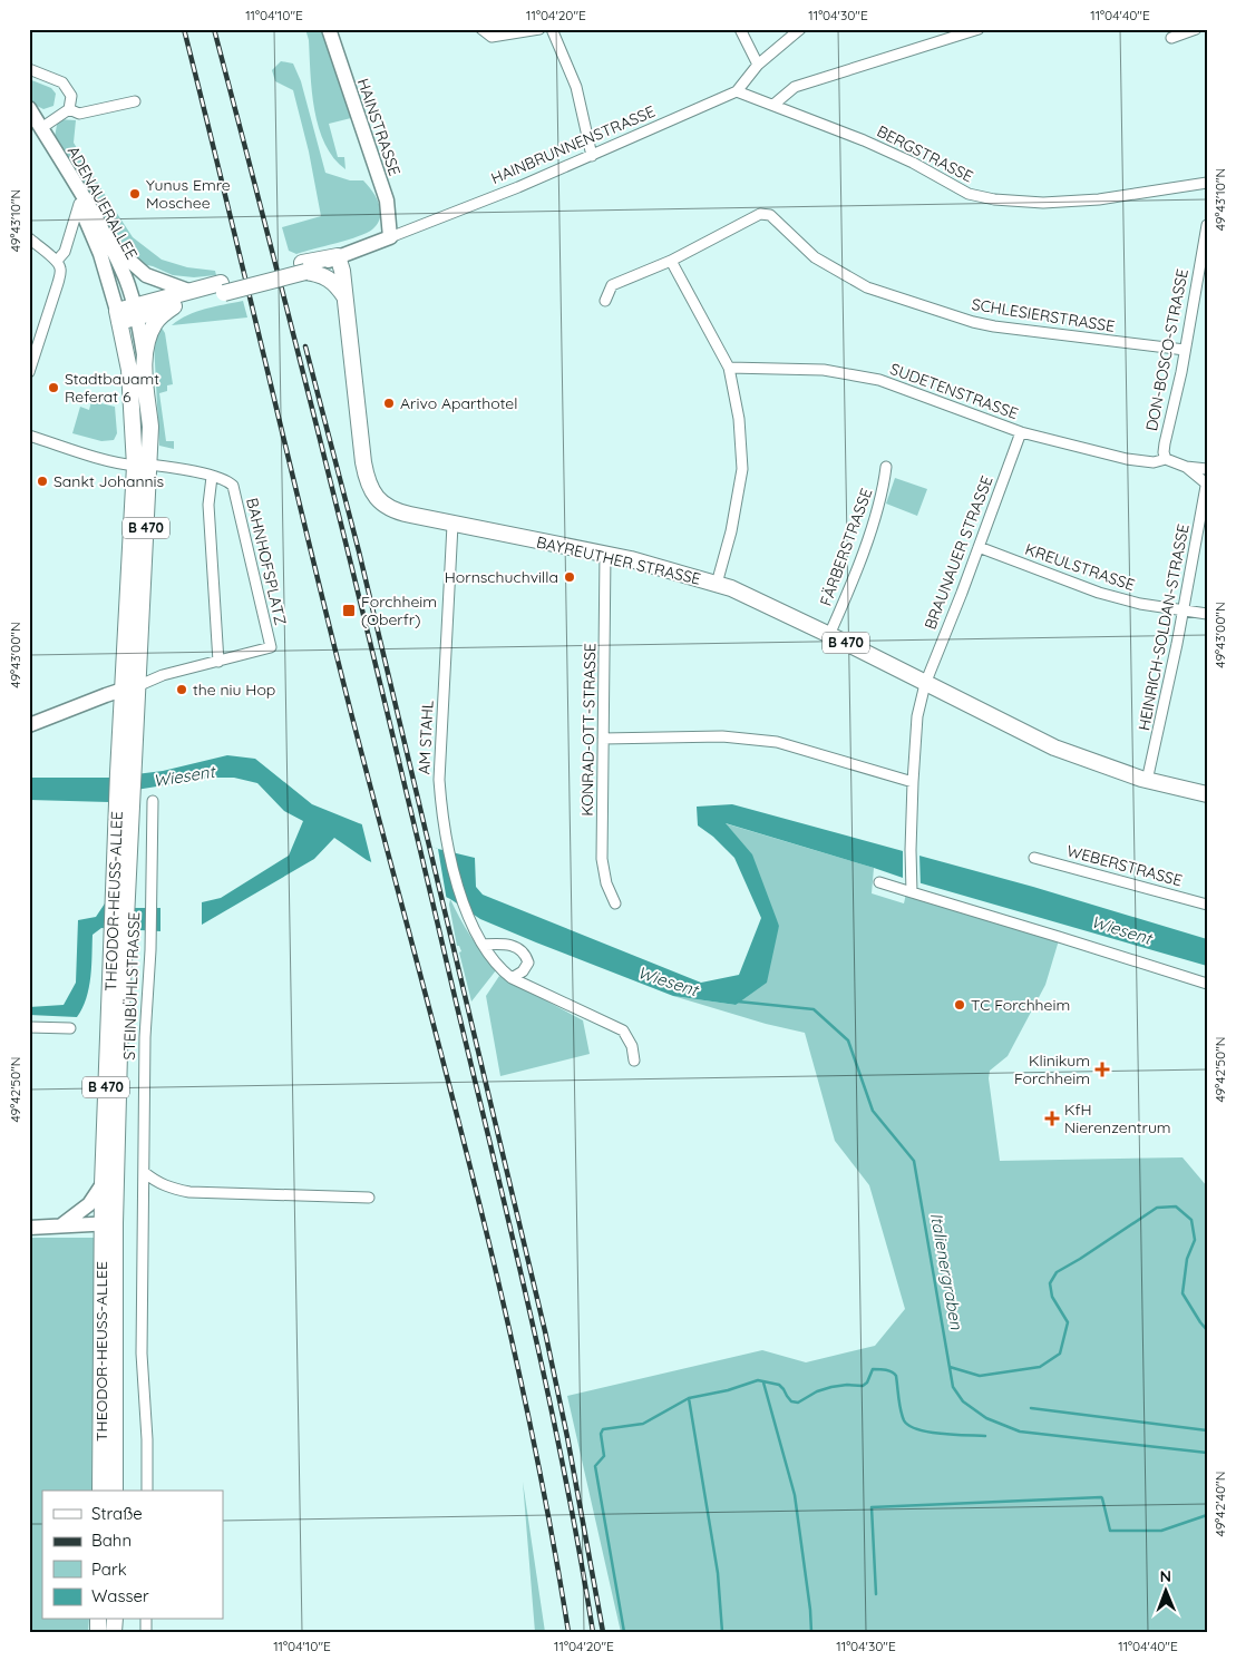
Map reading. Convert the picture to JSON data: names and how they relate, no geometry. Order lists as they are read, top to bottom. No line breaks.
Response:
{"streets":{"main road":["HAINSTRASSE","HAINBRUNNENSTRASSE","ADENAUERALLEE","B 470","BAYREUTHER STRASSE","THEODOR-HEUSS-ALLEE"],"street":["BERGSTRASSE","SCHLESIERSTRASSE","DON-BOSCO-STRASSE","SUDETENSTRASSE","FÄRBERSTRASSE","BRAUNAUER STRASSE","BAHNHOFSPLATZ","KREULSTRASSE","HEINRICH-SOLDAN-STRASSE","KONRAD-OTT-STRASSE","AM STAHL","WEBERSTRASSE","STEINBÜHLSTRASSE"]},"crossings":[["HAINSTRASSE","HAINBRUNNENSTRASSE"],["HAINBRUNNENSTRASSE","BERGSTRASSE"],["HAINBRUNNENSTRASSE","B 470"],["HAINBRUNNENSTRASSE","BAYREUTHER STRASSE"],["ADENAUERALLEE","B 470"],["ADENAUERALLEE","THEODOR-HEUSS-ALLEE"],["SCHLESIERSTRASSE","DON-BOSCO-STRASSE"],["DON-BOSCO-STRASSE","SUDETENSTRASSE"],["SUDETENSTRASSE","BRAUNAUER STRASSE"],["B 470","BAYREUTHER STRASSE"],["B 470","THEODOR-HEUSS-ALLEE"],["FÄRBERSTRASSE","BAYREUTHER STRASSE"],["BRAUNAUER STRASSE","BAYREUTHER STRASSE"],["BRAUNAUER STRASSE","KREULSTRASSE"],["BAYREUTHER STRASSE","HEINRICH-SOLDAN-STRASSE"],["BAYREUTHER STRASSE","KONRAD-OTT-STRASSE"],["BAYREUTHER STRASSE","AM STAHL"],["BAHNHOFSPLATZ","THEODOR-HEUSS-ALLEE"],["KREULSTRASSE","HEINRICH-SOLDAN-STRASSE"]],"water":["Wiesent","Italienergraben"],"places":{"other":["Yunus Emre Moschee","Stadtbauamt Referat 6","Arivo Aparthotel","Sankt Johannis","Hornschuchvilla","the niu Hop","TC Forchheim"],"transit":["Forchheim (Oberfr)"],"health":["Klinikum Forchheim","KfH Nierenzentrum"]},"legend":["Straße","Bahn","Park","Wasser"],"north":"top","coordinates":["11°04'10\"E","11°04'20\"E","11°04'30\"E","11°04'40\"E","49°43'10\"N","49°43'00\"N","49°42'50\"N","49°42'40\"N"]}
